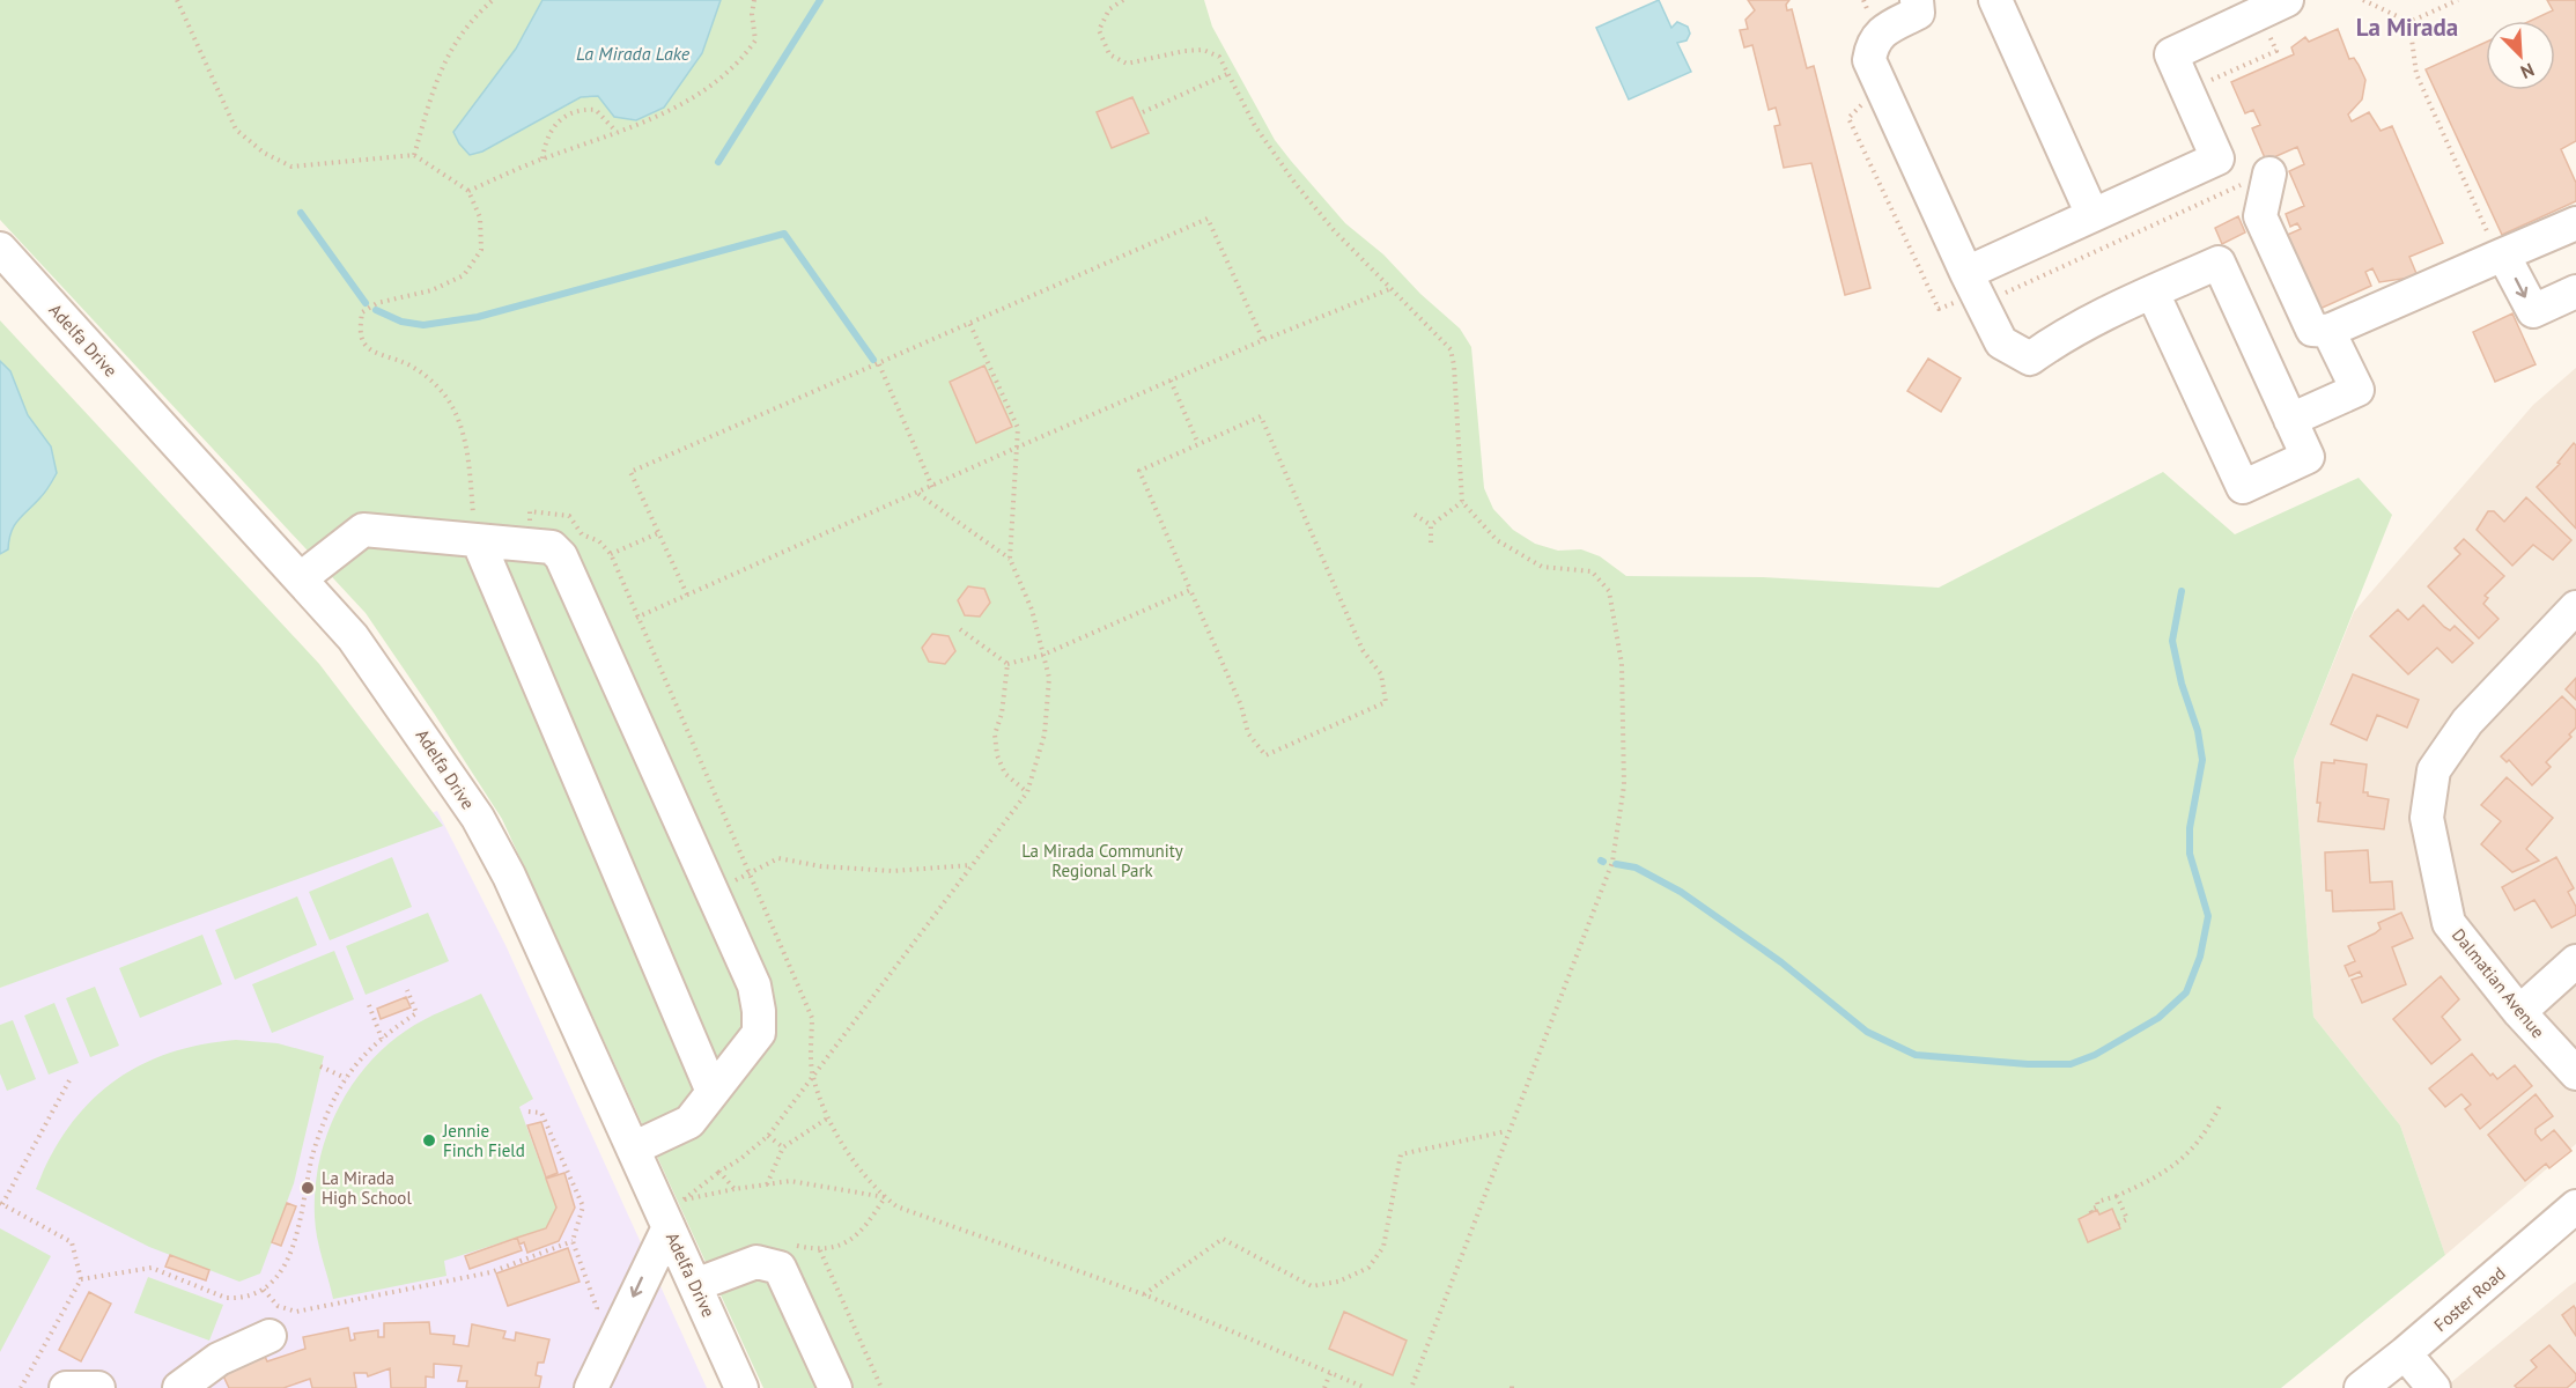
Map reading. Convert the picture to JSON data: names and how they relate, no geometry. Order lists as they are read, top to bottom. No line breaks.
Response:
{"streets":{"street":["Adelfa Drive","Dalmatian Avenue","Foster Road"]},"districts":["La Mirada"],"water":["La Mirada Lake"],"parks":["La Mirada Community Regional Park"],"places":["Jennie Finch Field","La Mirada High School"],"north":"bottom right"}
